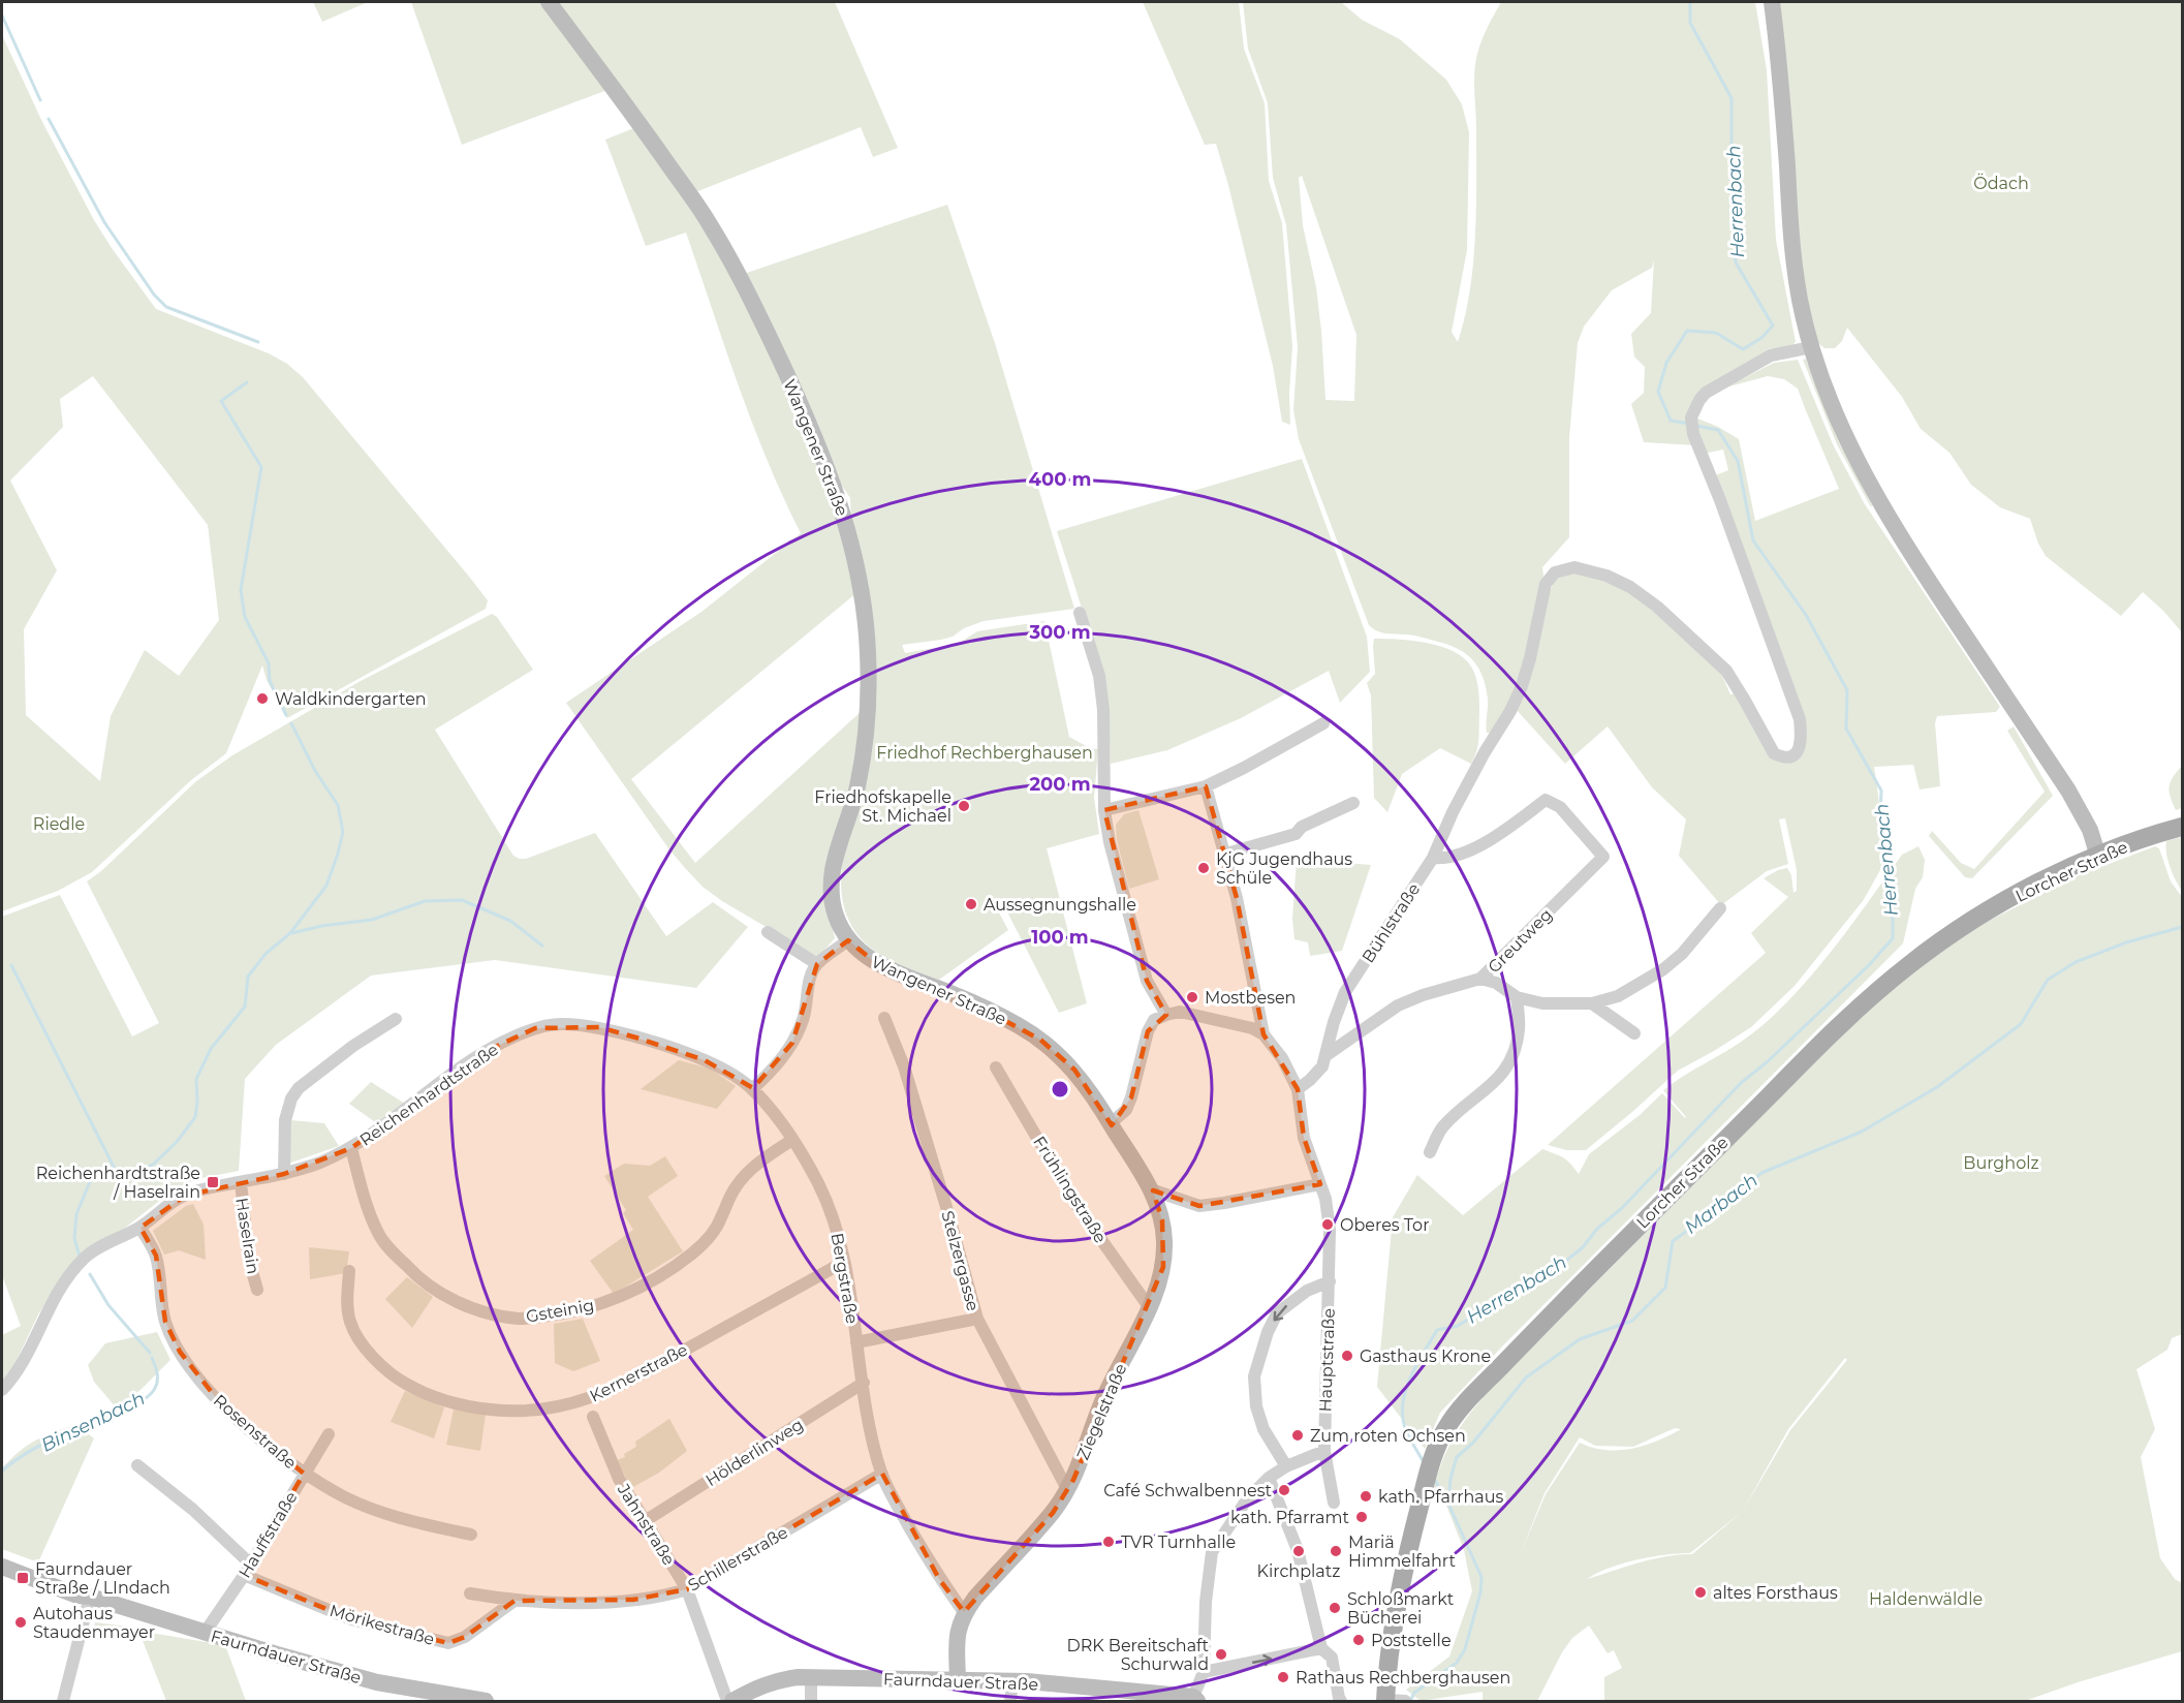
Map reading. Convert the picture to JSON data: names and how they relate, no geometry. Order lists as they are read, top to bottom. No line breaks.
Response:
{"streets":{"main road":["Lorcher Straße"],"street":["Wangener Straße","Bühlstraße","Greutweg","Reichenhardtstraße","Frühlingstraße","Haselrain","Stelzergasse","Bergstraße","Gsteinig","Hauptstraße","Kernerstraße","Ziegelstraße","Rosenstraße","Hölderlinweg","Jahnstraße","Hauffstraße","Schillerstraße","Mörikestraße","Faurndauer Straße"]},"crossings":[["Wangener Straße","Bühlstraße"],["Wangener Straße","Hauptstraße"],["Wangener Straße","Ziegelstraße"],["Bühlstraße","Greutweg"],["Bühlstraße","Hauptstraße"],["Bühlstraße","Ziegelstraße"],["Reichenhardtstraße","Haselrain"],["Reichenhardtstraße","Bergstraße"],["Reichenhardtstraße","Gsteinig"],["Reichenhardtstraße","Rosenstraße"],["Frühlingstraße","Ziegelstraße"],["Stelzergasse","Ziegelstraße"],["Bergstraße","Gsteinig"],["Bergstraße","Kernerstraße"],["Bergstraße","Ziegelstraße"],["Bergstraße","Hölderlinweg"],["Bergstraße","Schillerstraße"],["Hauptstraße","Ziegelstraße"],["Ziegelstraße","Faurndauer Straße"],["Rosenstraße","Hauffstraße"],["Hölderlinweg","Jahnstraße"],["Jahnstraße","Schillerstraße"],["Hauffstraße","Mörikestraße"],["Hauffstraße","Faurndauer Straße"],["Schillerstraße","Mörikestraße"]],"water":["Herrenbach","Marbach","Binsenbach"],"parks":["Ödach","Friedhof Rechberghausen","Riedle","Burgholz","Haldenwäldle"],"places":{"other":["Waldkindergarten","Friedhofskapelle St. Michael","KjG Jugendhaus Schüle","Aussegnungshalle","Mostbesen","Oberes Tor","Gasthaus Krone","Zum roten Ochsen","Café Schwalbennest","kath. Pfarrhaus","kath. Pfarramt","TVR Turnhalle","Kirchplatz","Mariä Himmelfahrt","altes Forsthaus","Schloßmarkt Bücherei","Autohaus Staudenmayer","Poststelle","DRK Bereitschaft Schurwald","Rathaus Rechberghausen"],"transit":["Reichenhardtstraße / Haselrain","Faurndauer Straße / LIndach"]},"rings":["400 m","300 m","200 m","100 m"]}
